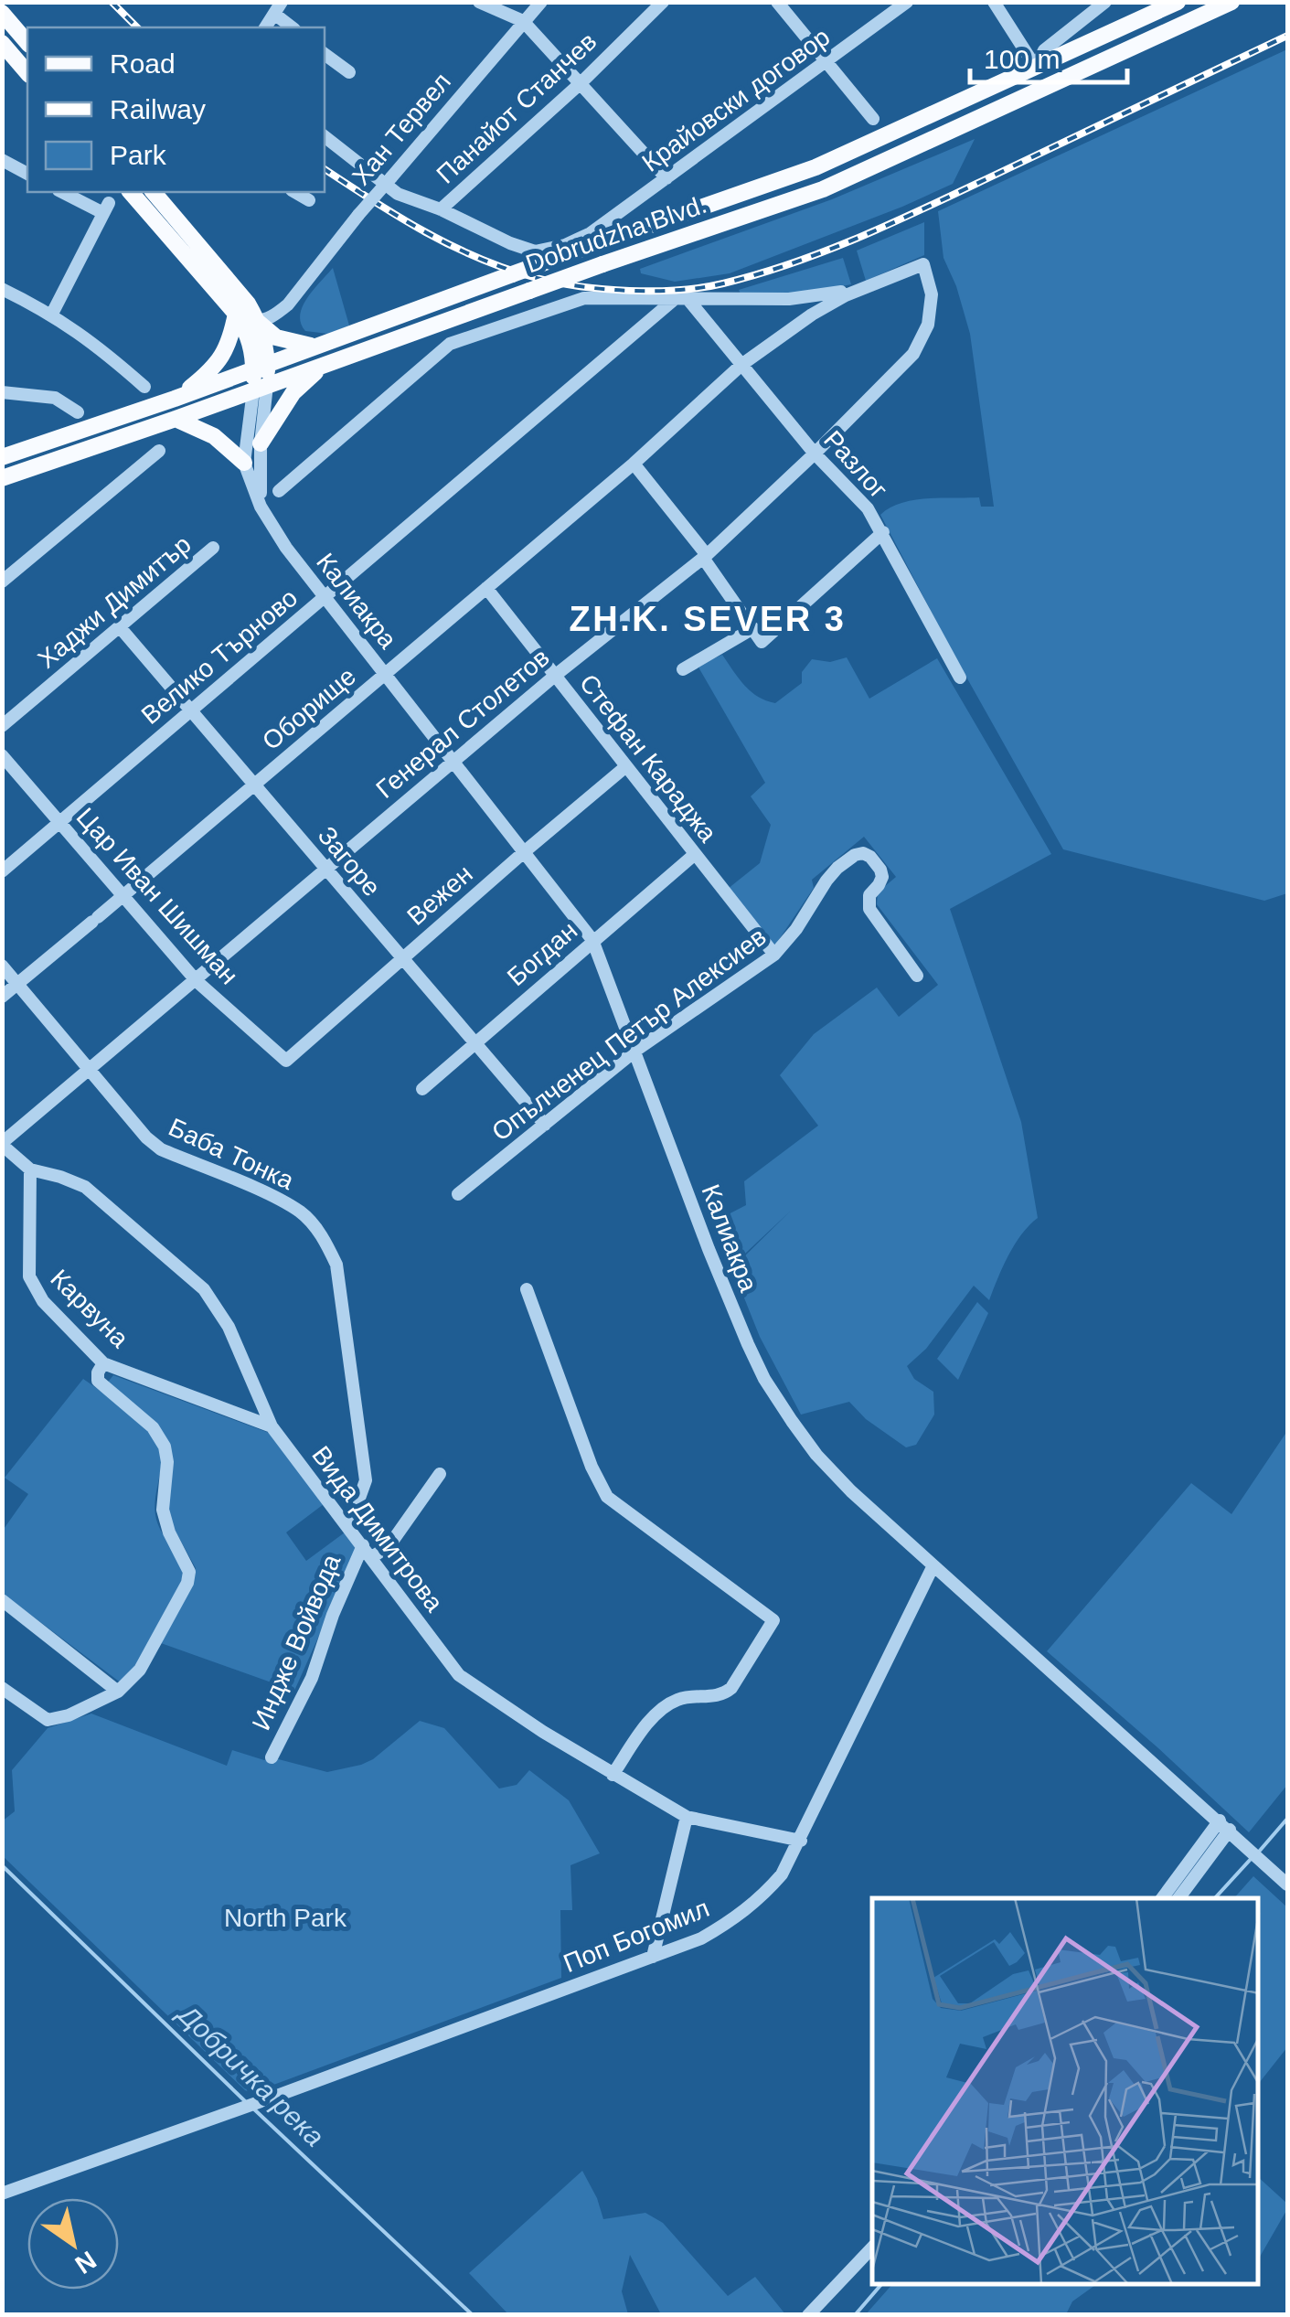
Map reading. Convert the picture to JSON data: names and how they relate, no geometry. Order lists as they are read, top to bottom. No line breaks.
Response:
{"streets":{"main road":["Dobrudzha Blvd."],"street":["Крайовски договор","Панайот Станчев","Хан Тервел","Разлог","Калиакра","Хаджи Димитър","Велико Търново","Оборище","Генерал Столетов","Стефан Караджа","Загоре","Вежен","Цар Иван Шишман","Богдан","Опълченец Петър Алексиев","Баба Тонка","Карвуна","Вида Димитрова","Индже Войвода","Поп Богомил"]},"crossings":[["Крайовски договор","Панайот Станчев"],["Крайовски договор","Dobrudzha Blvd."],["Dobrudzha Blvd.","Калиакра"],["Разлог","Велико Търново"],["Разлог","Оборище"],["Разлог","Генерал Столетов"],["Калиакра","Велико Търново"],["Калиакра","Оборище"],["Калиакра","Генерал Столетов"],["Калиакра","Вежен"],["Калиакра","Богдан"],["Калиакра","Опълченец Петър Алексиев"],["Калиакра","Поп Богомил"],["Хаджи Димитър","Загоре"],["Велико Търново","Загоре"],["Велико Търново","Цар Иван Шишман"],["Оборище","Генерал Столетов"],["Оборище","Стефан Караджа"],["Оборище","Загоре"],["Оборище","Цар Иван Шишман"],["Оборище","Баба Тонка"],["Генерал Столетов","Стефан Караджа"],["Генерал Столетов","Загоре"],["Генерал Столетов","Цар Иван Шишман"],["Генерал Столетов","Баба Тонка"],["Генерал Столетов","Вида Димитрова"],["Стефан Караджа","Вежен"],["Стефан Караджа","Богдан"],["Стефан Караджа","Опълченец Петър Алексиев"],["Загоре","Вежен"],["Загоре","Богдан"],["Загоре","Опълченец Петър Алексиев"],["Вежен","Цар Иван Шишман"],["Баба Тонка","Вида Димитрова"],["Карвуна","Вида Димитрова"],["Вида Димитрова","Индже Войвода"],["Вида Димитрова","Поп Богомил"]],"districts":["ZH.K. SEVER 3"],"water":["Добричка река"],"parks":["North Park"],"legend":["Road","Railway","Park"],"scale_bar":"100 m","north":"bottom right"}
